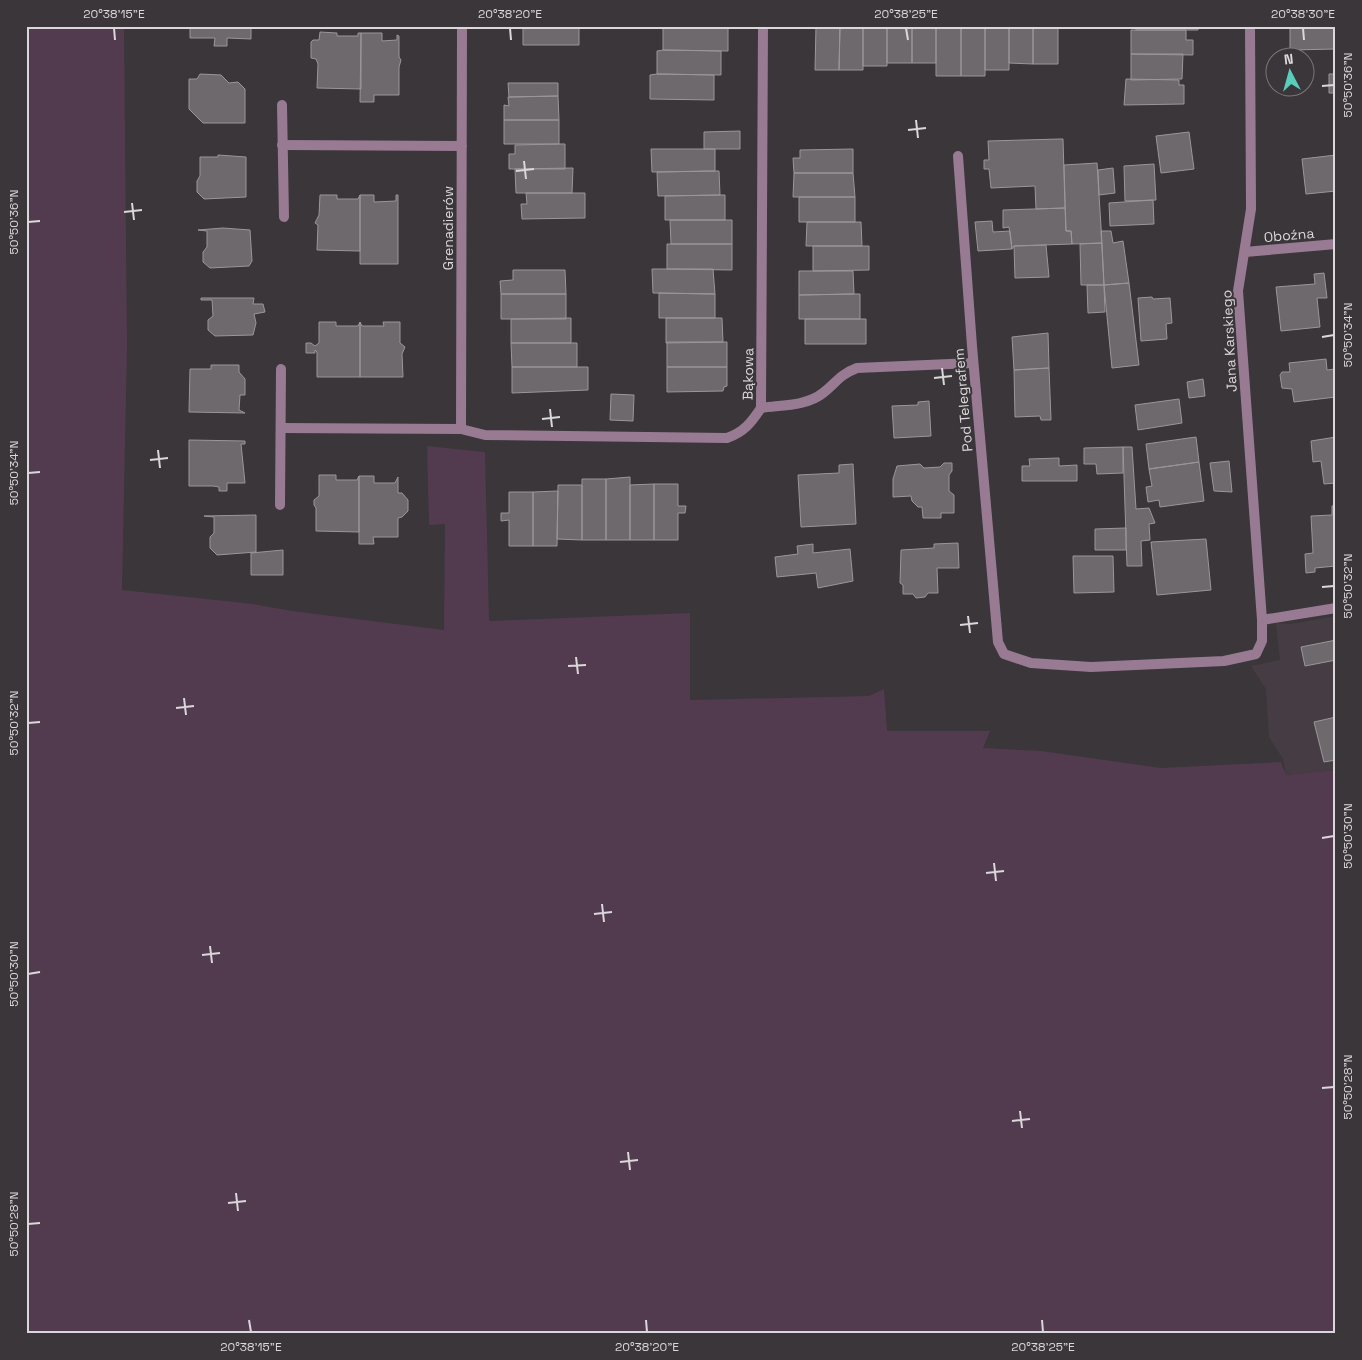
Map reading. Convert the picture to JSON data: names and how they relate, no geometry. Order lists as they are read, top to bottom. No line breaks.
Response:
{"streets":{"street":["Grenadierów","Oboźna","Jana Karskiego","Bąkowa","Pod Telegrafem"]},"crossings":[["Grenadierów","Bąkowa"],["Oboźna","Jana Karskiego"],["Jana Karskiego","Pod Telegrafem"]],"north":"top","coordinates":["20°38'15\"E","20°38'20\"E","20°38'25\"E","20°38'30\"E","50°50'36\"N","50°50'34\"N","50°50'32\"N","50°50'30\"N","50°50'28\"N"]}
